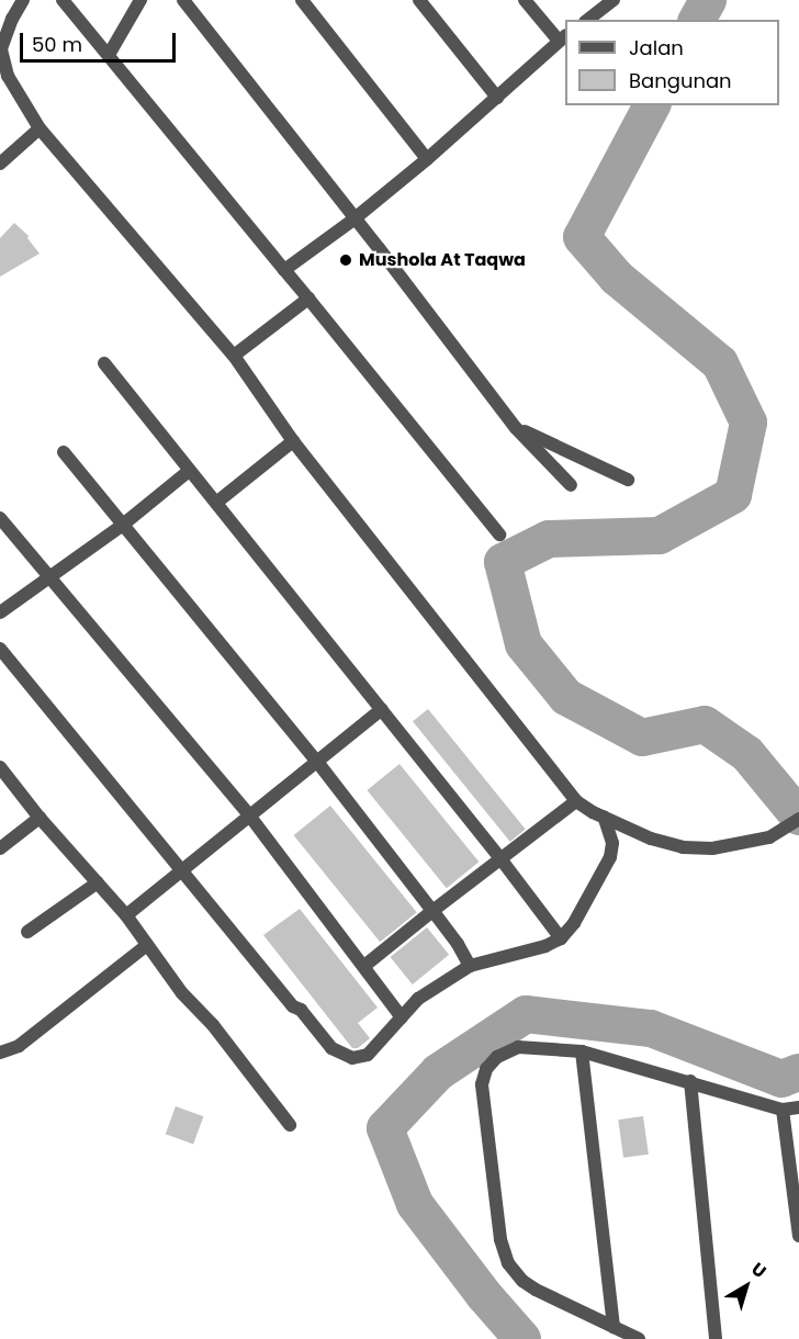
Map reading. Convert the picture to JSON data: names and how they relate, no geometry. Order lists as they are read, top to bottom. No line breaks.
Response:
{"places":["Mushola At Taqwa"],"legend":["Jalan","Bangunan"],"scale_bar":"50 m","north":"top right"}
